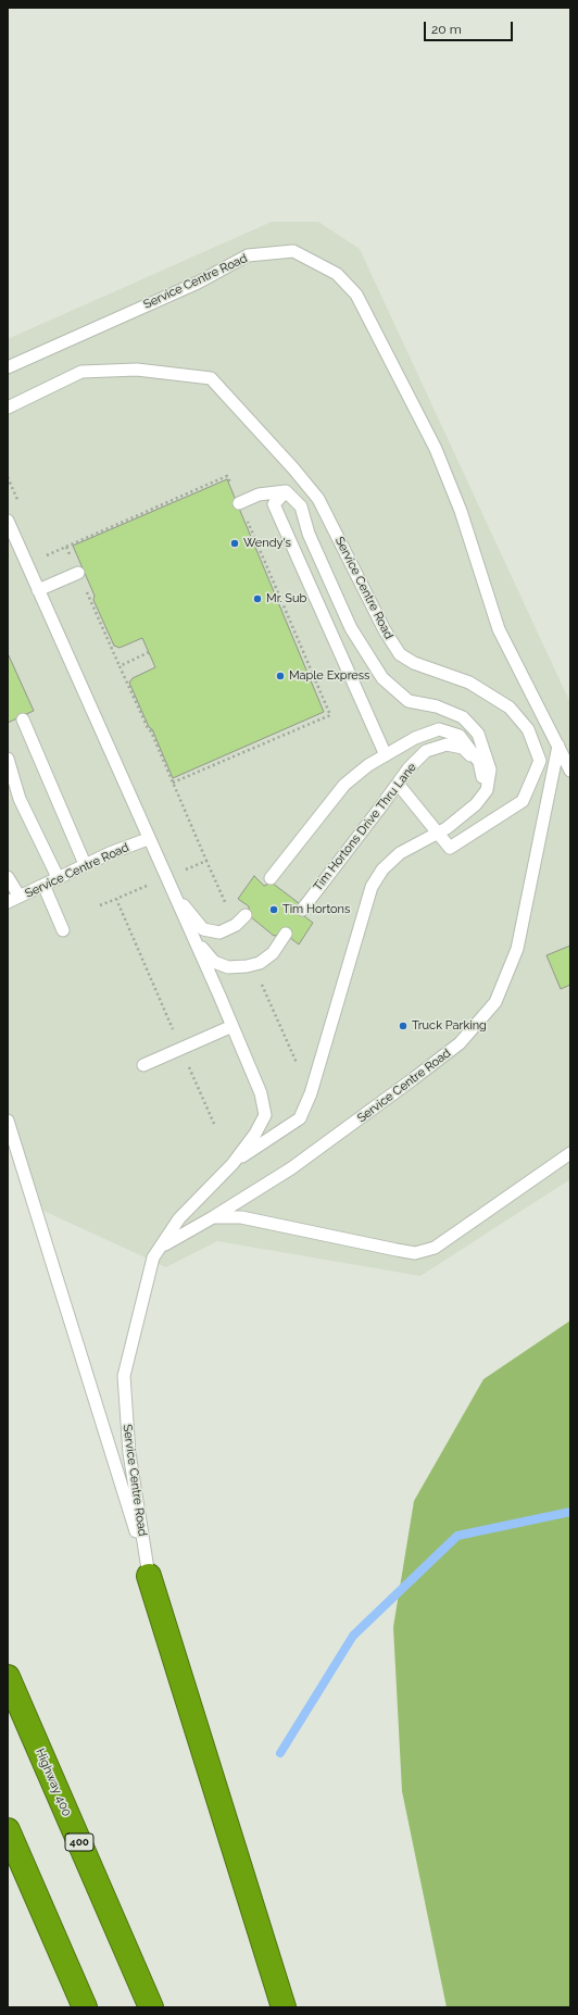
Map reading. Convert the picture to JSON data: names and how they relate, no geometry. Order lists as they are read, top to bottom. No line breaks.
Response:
{"streets":{"highway":["Highway 400","400"],"lane":["Service Centre Road","Tim Hortons Drive Thru Lane"]},"crossings":[["Service Centre Road","Tim Hortons Drive Thru Lane"]],"places":["Wendy's","Mr. Sub","Maple Express","Tim Hortons","Truck Parking"],"scale_bar":"20 m"}
